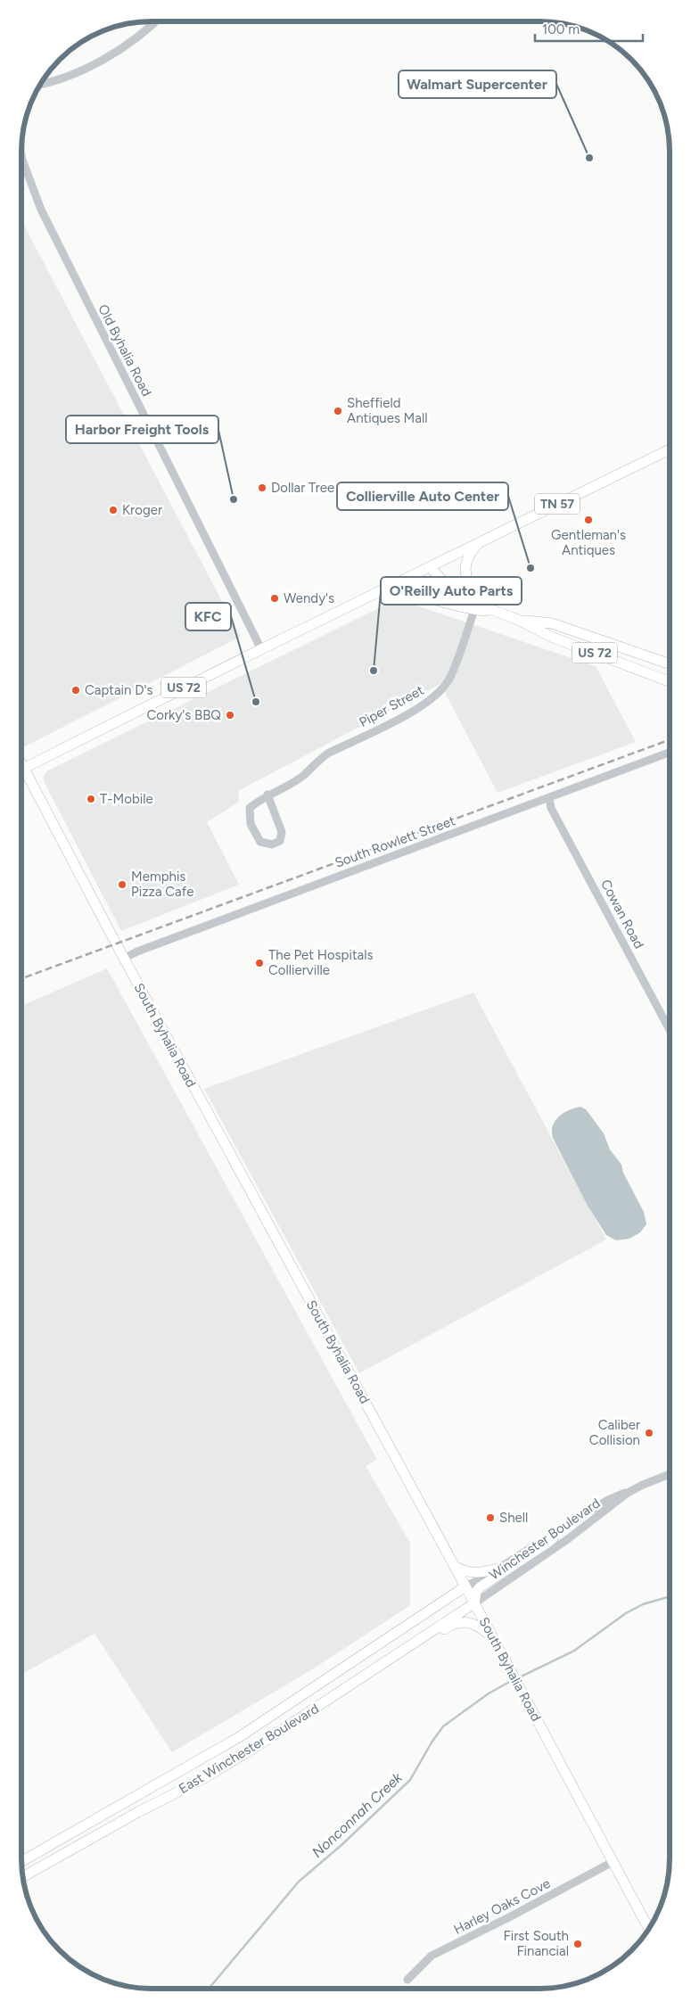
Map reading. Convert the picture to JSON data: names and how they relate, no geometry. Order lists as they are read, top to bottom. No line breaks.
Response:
{"streets":{"main road":["TN 57","US 72","South Byhalia Road","East Winchester Boulevard"],"street":["Old Byhalia Road","Piper Street","South Rowlett Street","Cowan Road","Winchester Boulevard","Harley Oaks Cove"]},"crossings":[["Old Byhalia Road","US 72"],["TN 57","US 72"],["US 72","Piper Street"],["South Rowlett Street","Cowan Road"],["South Rowlett Street","South Byhalia Road"],["South Byhalia Road","Winchester Boulevard"],["South Byhalia Road","East Winchester Boulevard"],["South Byhalia Road","Harley Oaks Cove"],["Winchester Boulevard","East Winchester Boulevard"]],"water":["Nonconnah Creek"],"places":["Walmart Supercenter","Sheffield Antiques Mall","Dollar Tree","Harbor Freight Tools","Kroger","Gentleman's Antiques","Collierville Auto Center","Wendy's","O'Reilly Auto Parts","Captain D's","KFC","Corky's BBQ","T-Mobile","Memphis Pizza Cafe","The Pet Hospitals Collierville","Caliber Collision","Shell","First South Financial"],"scale_bar":"100 m"}
